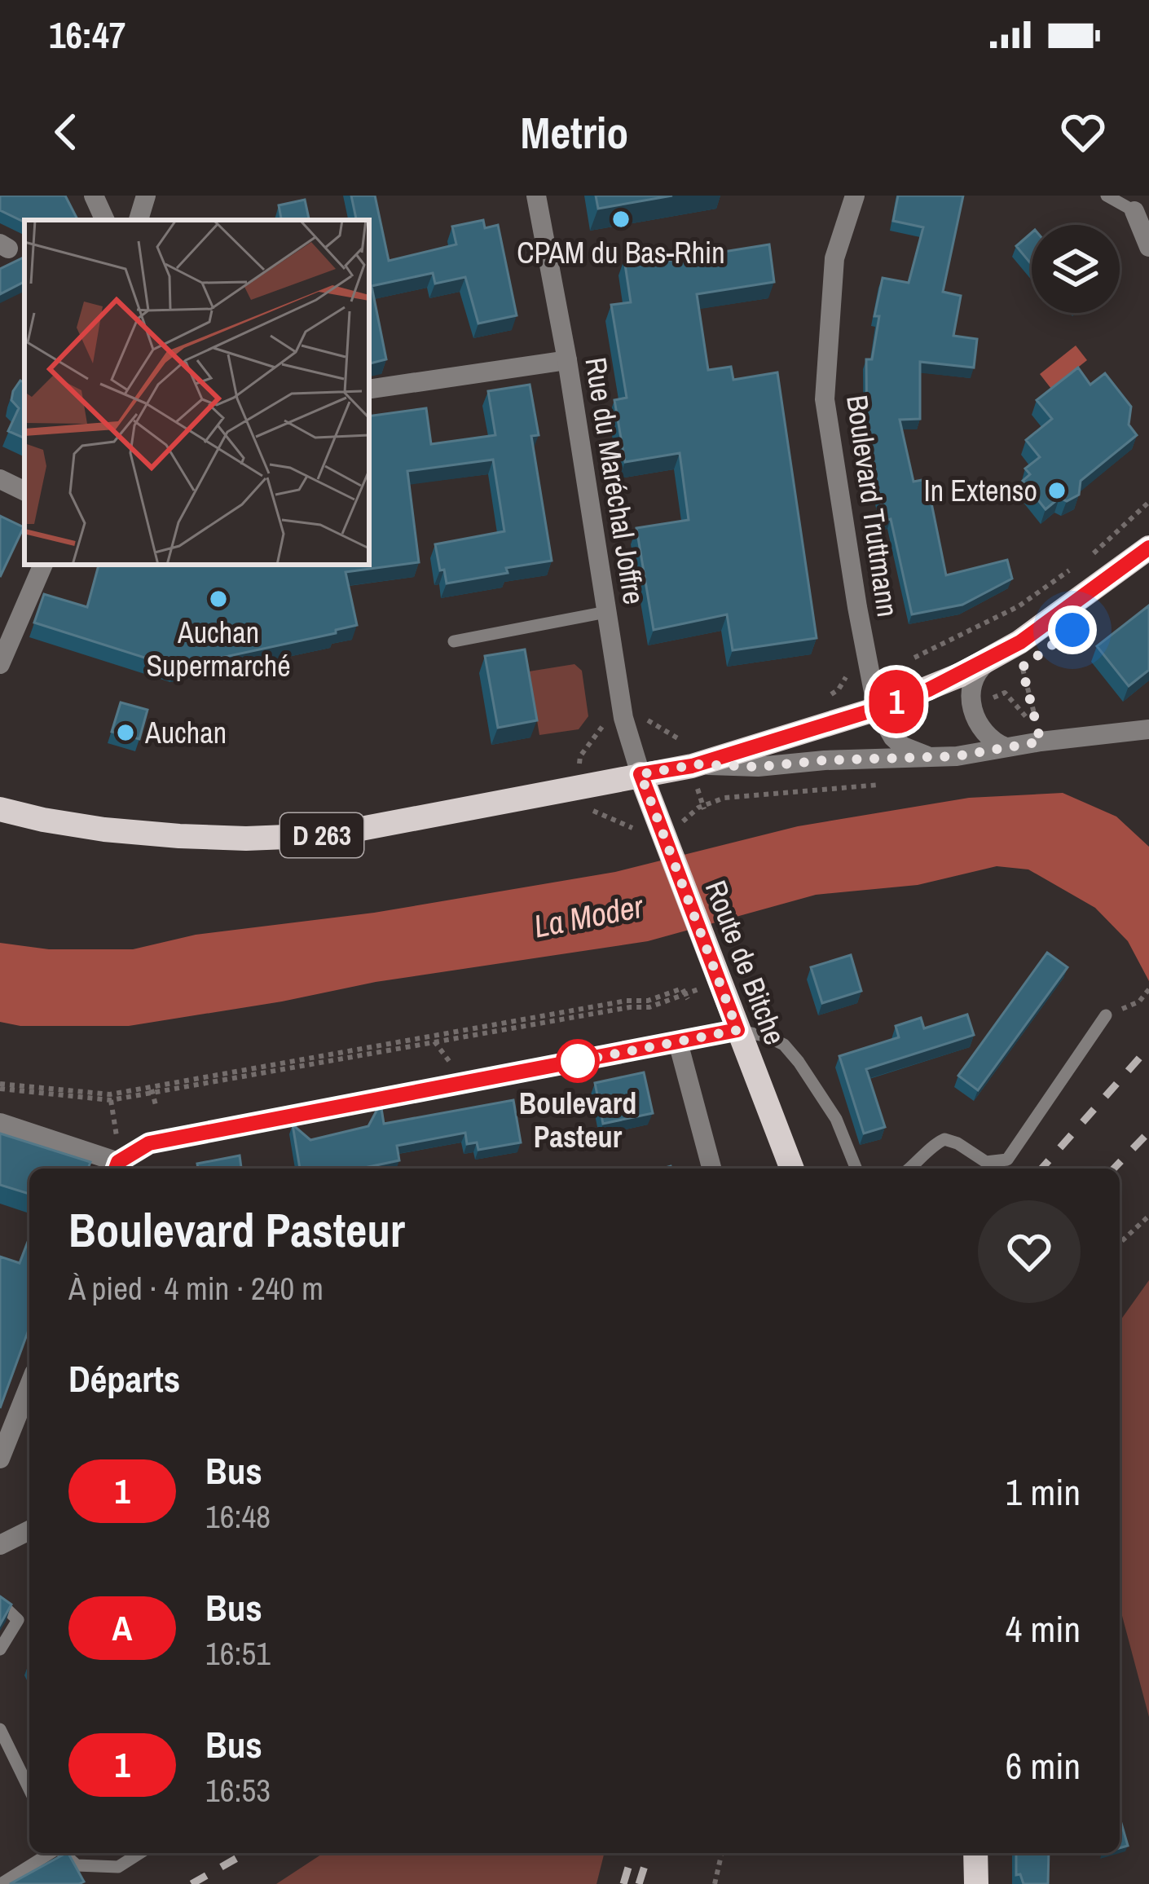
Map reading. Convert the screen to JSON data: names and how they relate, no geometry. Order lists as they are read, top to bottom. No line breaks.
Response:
{"streets":{"main road":["D 263","Route de Bitche"],"street":["Rue du Maréchal Joffre","Boulevard Truttmann"]},"crossings":[["Rue du Maréchal Joffre","D 263"],["Rue du Maréchal Joffre","Route de Bitche"],["D 263","Route de Bitche"]],"water":["La Moder"],"places":["CPAM du Bas-Rhin","In Extenso","Auchan Supermarché","Auchan","Boulevard Pasteur"],"lines":["bus line 1"],"page":{"status":"16:47","header":"Metrio","on_map":"1","heading":[["Boulevard Pasteur","À pied · 4 min · 240 m"],"Départs"],"list":[{"mark":"1","name":"Bus","note":"16:48","value":"1 min"},{"mark":"A","name":"Bus","note":"16:51","value":"4 min"},{"mark":"1","name":"Bus","note":"16:53","value":"6 min"}]}}
